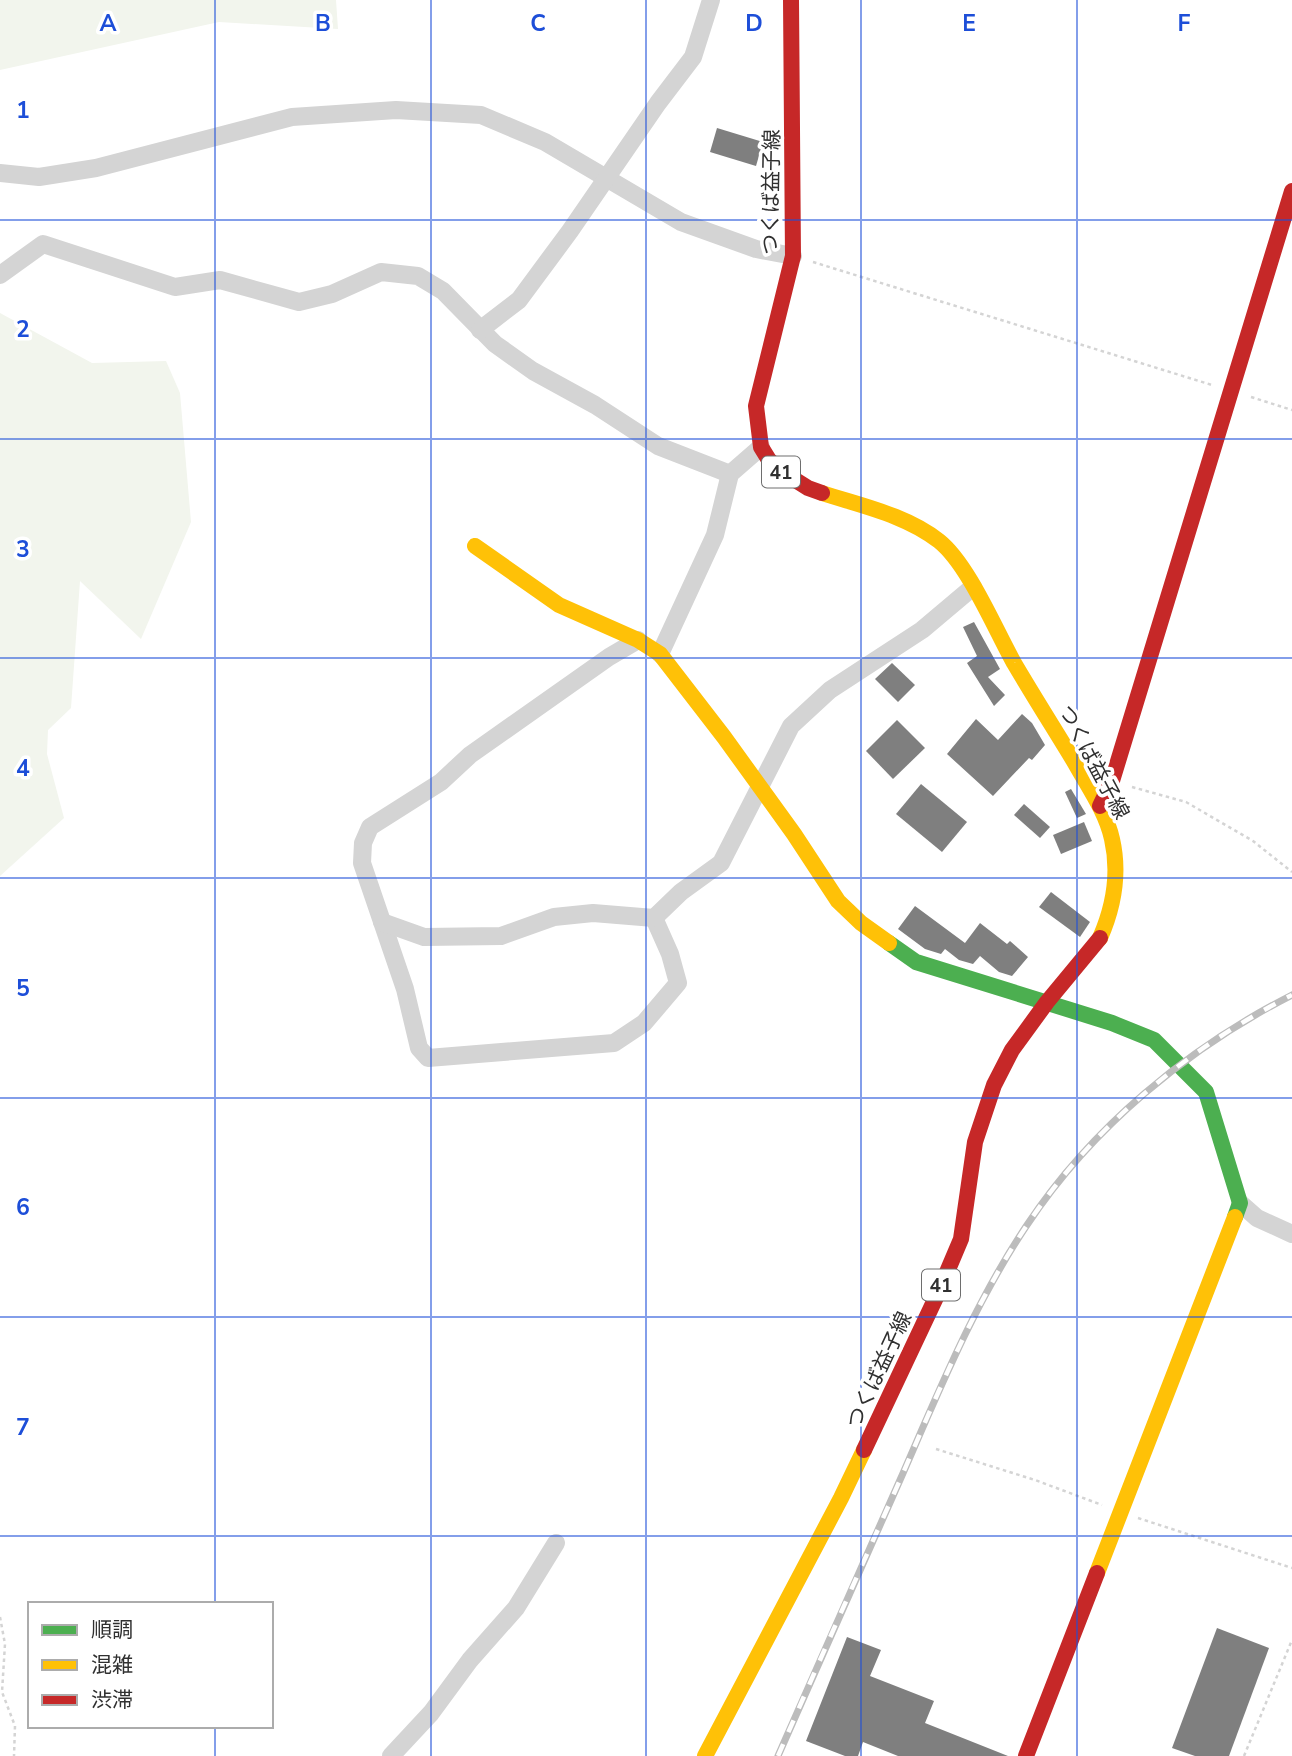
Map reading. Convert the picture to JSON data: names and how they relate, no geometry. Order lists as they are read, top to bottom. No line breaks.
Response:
{"streets":{"street":["つくば益子線","41"]},"legend":["順調","混雑","渋滞"],"grid":{"columns":["A","B","C","D","E","F"],"rows":["1","2","3","4","5","6","7"]}}
